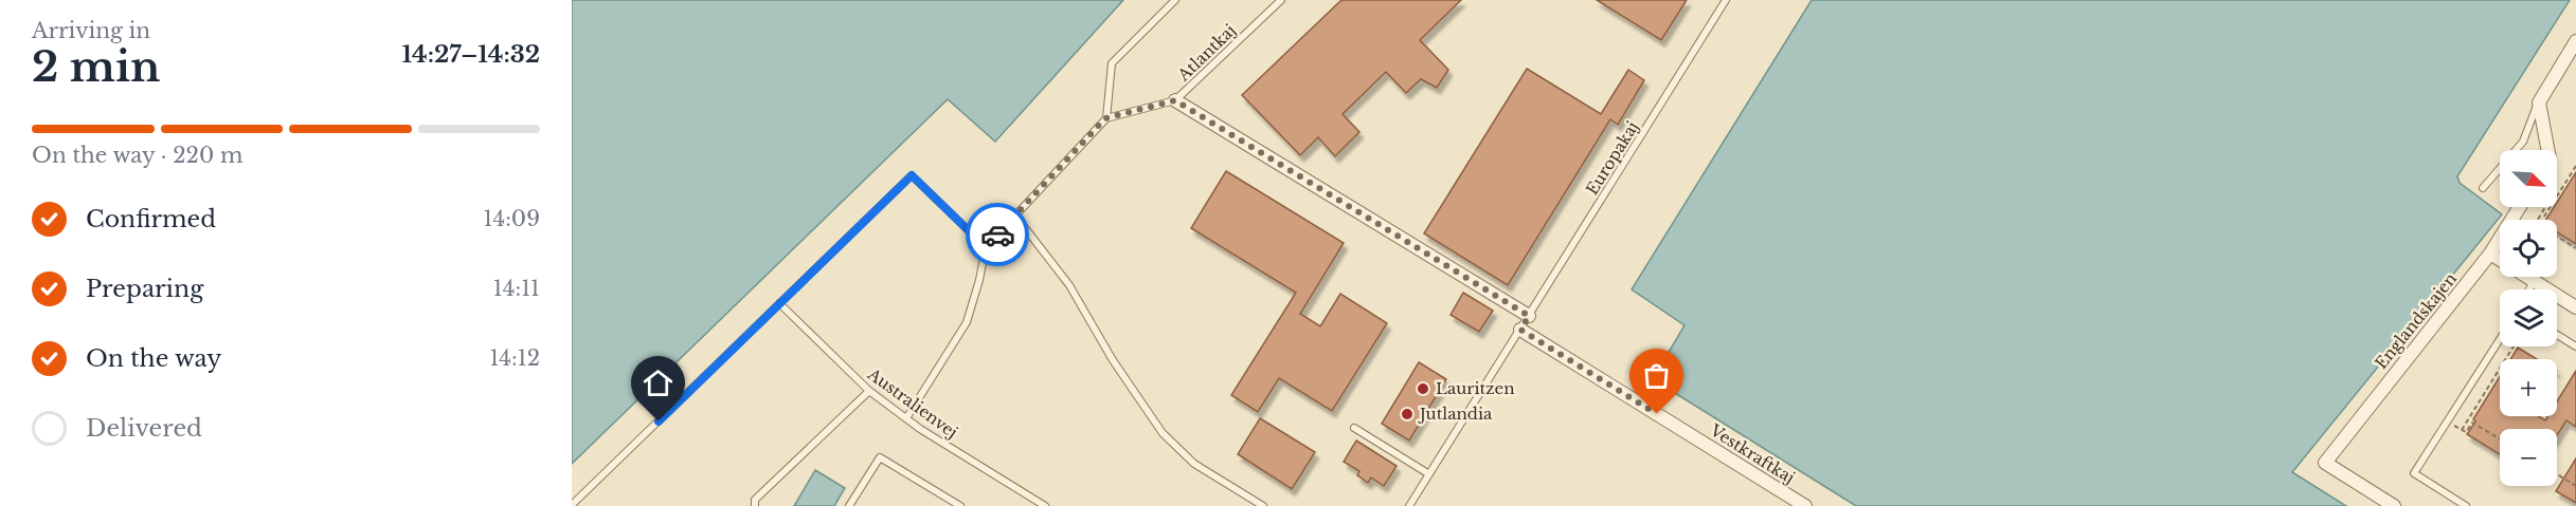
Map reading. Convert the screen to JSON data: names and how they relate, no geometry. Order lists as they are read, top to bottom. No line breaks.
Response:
{"streets":{"street":["Englandskajen","Vestkraftkaj"],"lane":["Atlantkaj","Europakaj","Australienvej"]},"crossings":[["Europakaj","Vestkraftkaj"]],"places":["Lauritzen","Jutlandia"],"north":"bottom right","page":{"heading":["2 min","Arriving in","14:27–14:32"],"bar":"On the way · 220 m","map_buttons":["+","−"],"list":[["Confirmed","14:09"],["Preparing","14:11"],["On the way","14:12"],"Delivered"]}}
